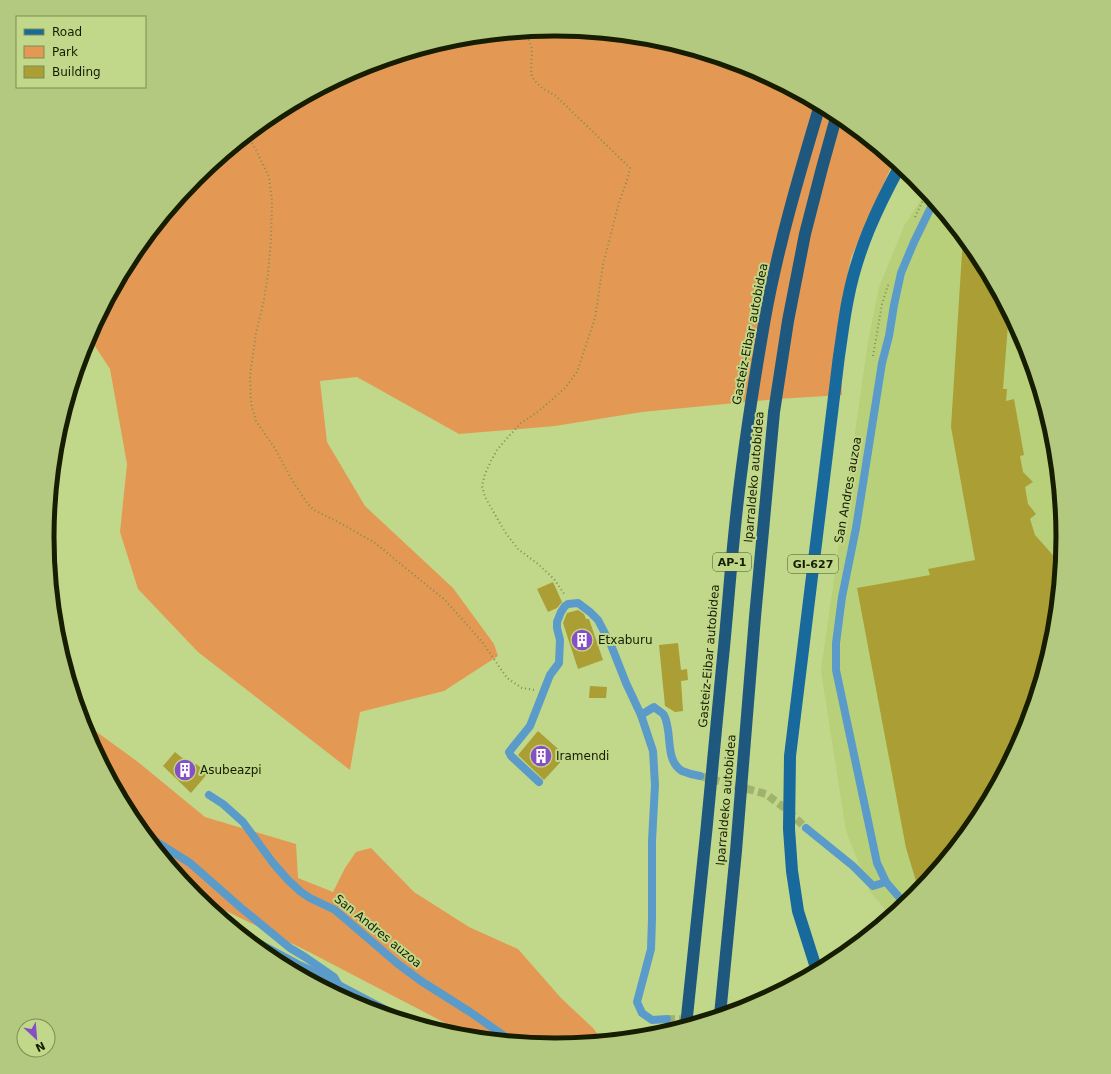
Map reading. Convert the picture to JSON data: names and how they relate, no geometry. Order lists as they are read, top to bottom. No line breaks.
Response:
{"streets":{"highway":["Gasteiz-Eibar autobidea","Iparraldeko autobidea","AP-1"],"main road":["GI-627"],"street":["San Andres auzoa"]},"places":{"building":["Etxaburu","Iramendi","Asubeazpi"]},"legend":["Road","Park","Building"],"north":"bottom right"}
